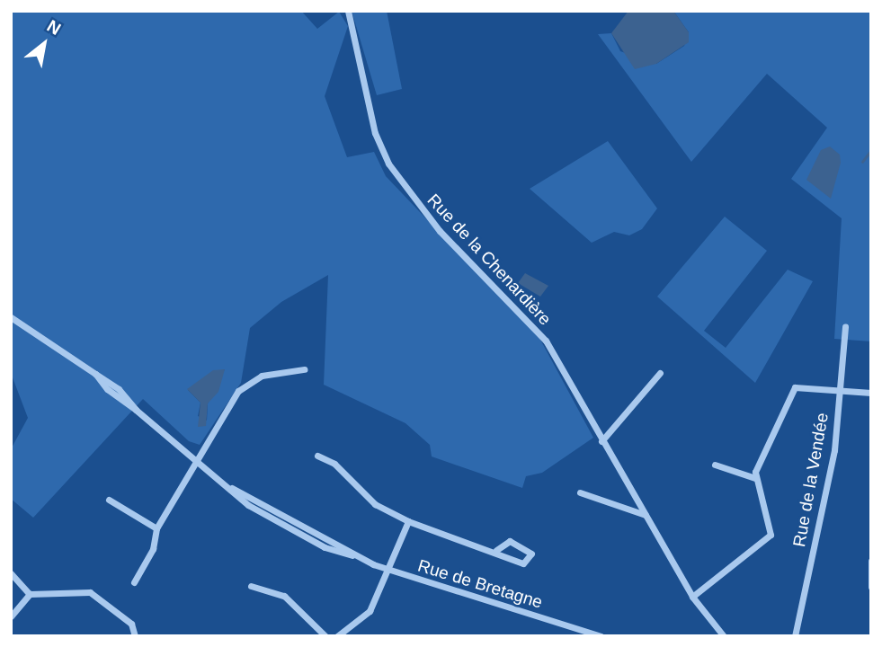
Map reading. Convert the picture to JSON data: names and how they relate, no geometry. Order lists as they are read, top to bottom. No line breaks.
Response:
{"streets":{"street":["Rue de la Chenardière","Rue de la Vendée","Rue de Bretagne"]},"north":"top right"}
